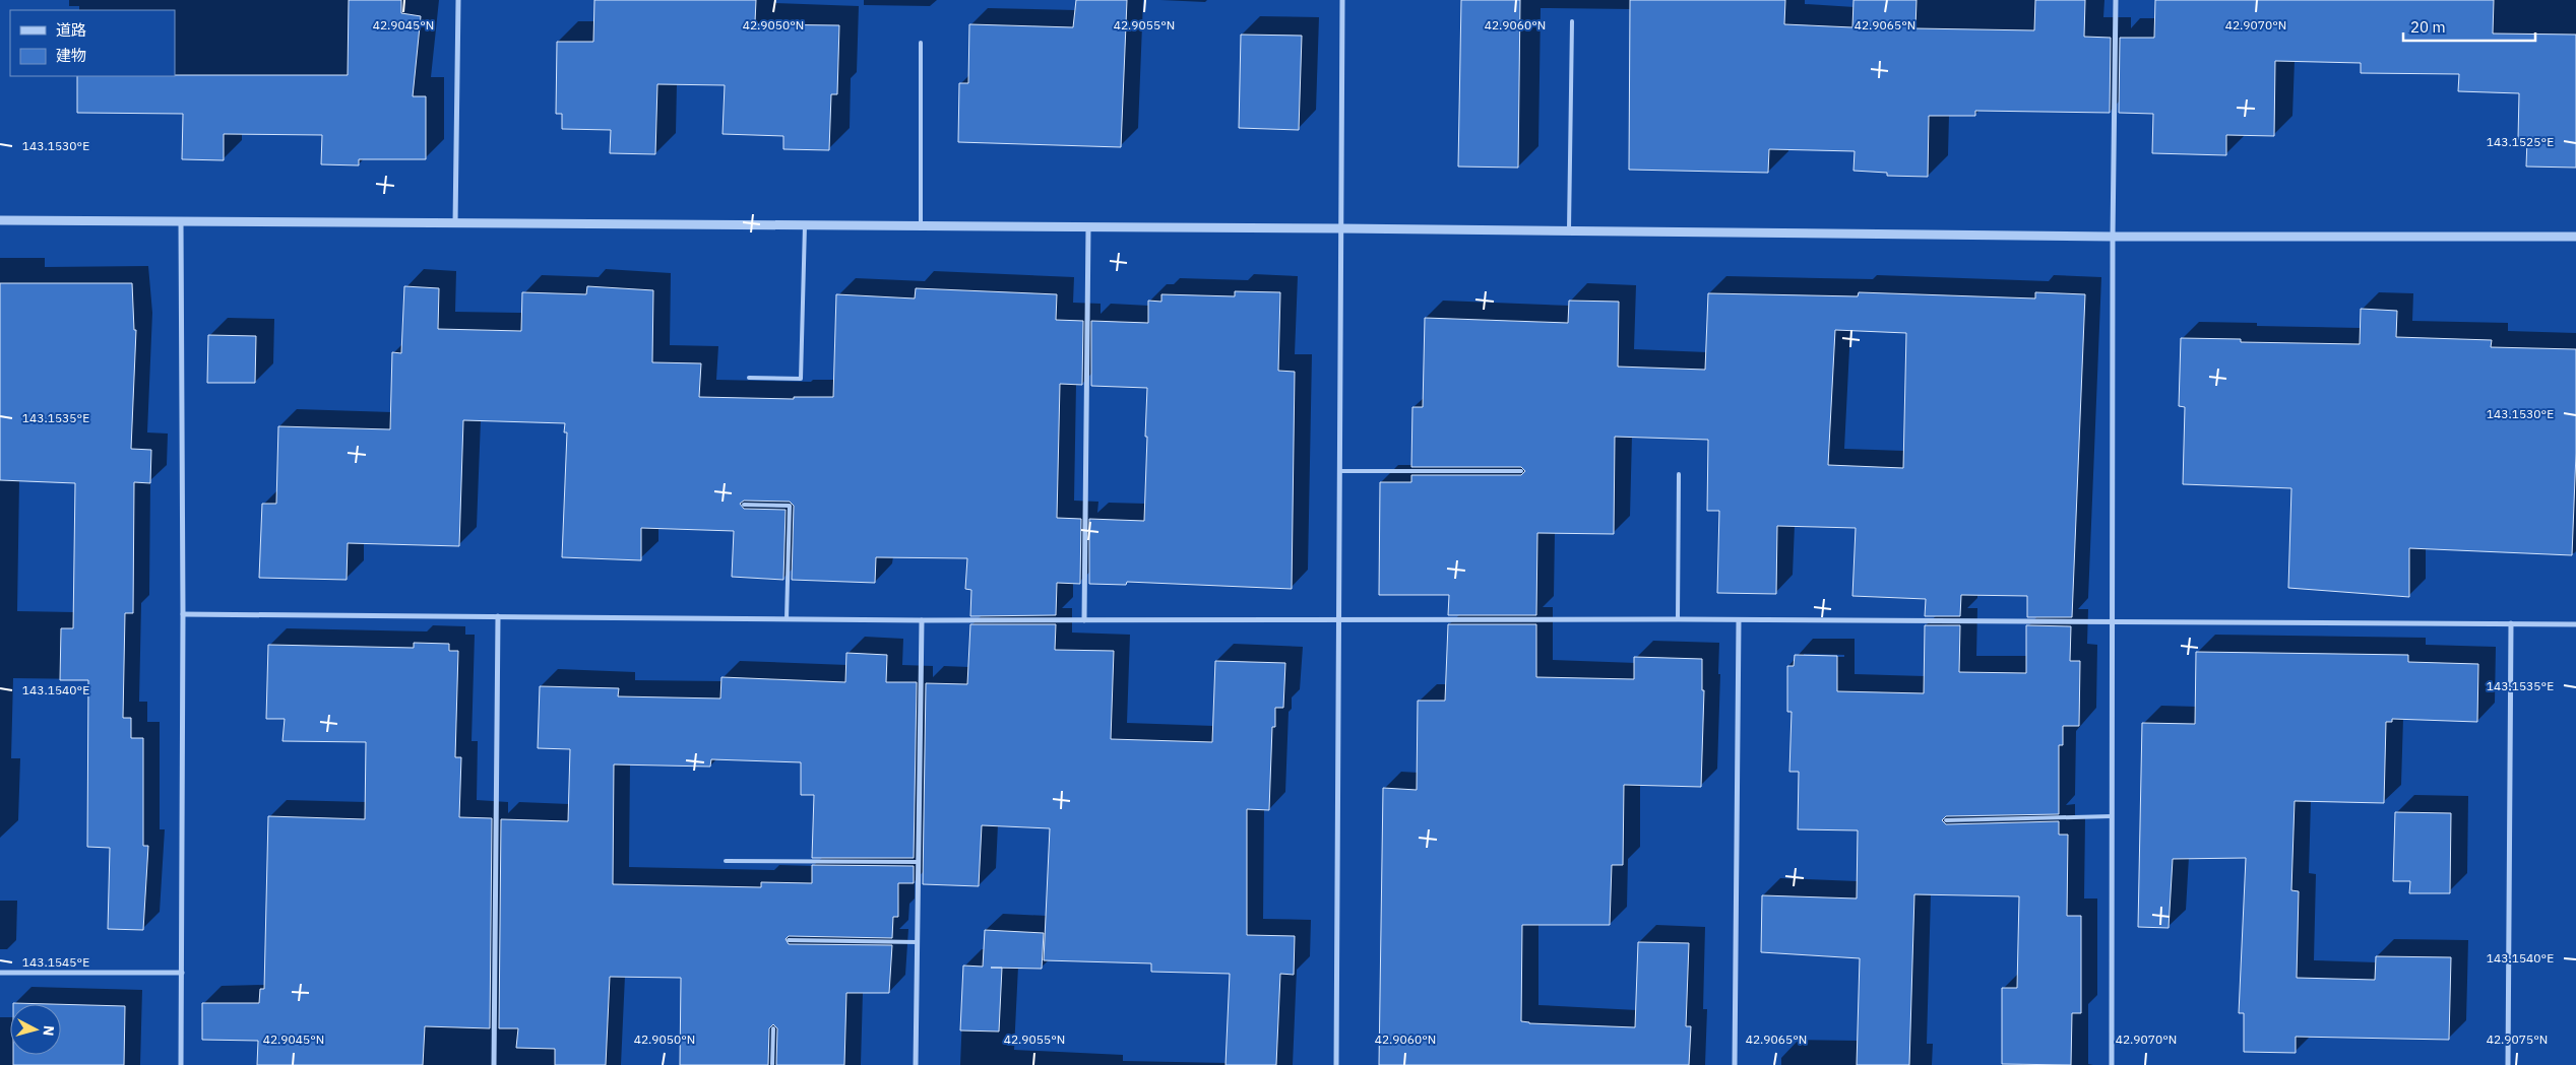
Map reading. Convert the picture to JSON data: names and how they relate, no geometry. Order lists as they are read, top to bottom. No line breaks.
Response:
{"legend":["道路","建物"],"scale_bar":"20 m","north":"right","coordinates":["42.9045°N","42.9050°N","42.9055°N","42.9060°N","42.9065°N","42.9070°N","143.1525°E","143.1530°E","143.1535°E","143.1540°E","143.1545°E","42.9075°N"]}
